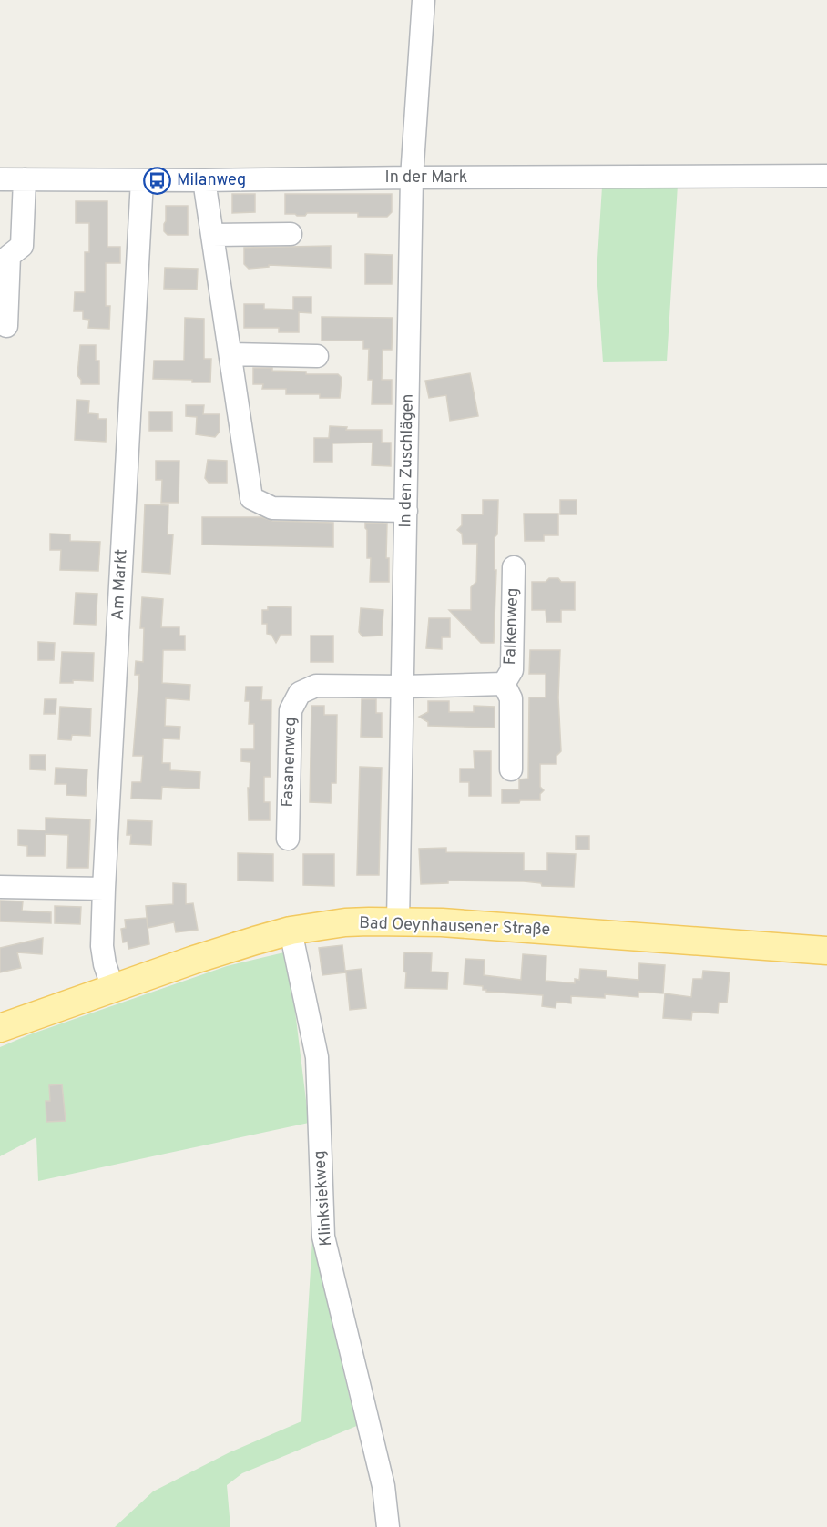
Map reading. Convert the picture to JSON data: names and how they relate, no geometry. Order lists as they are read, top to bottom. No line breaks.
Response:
{"streets":{"main road":["Bad Oeynhausener Straße"],"street":["In der Mark","In den Zuschlägen","Am Markt","Falkenweg","Fasanenweg","Klinksiekweg"]},"crossings":[["In der Mark","In den Zuschlägen"],["In der Mark","Am Markt"],["In den Zuschlägen","Falkenweg"],["In den Zuschlägen","Fasanenweg"],["In den Zuschlägen","Bad Oeynhausener Straße"],["Am Markt","Bad Oeynhausener Straße"],["Falkenweg","Fasanenweg"],["Bad Oeynhausener Straße","Klinksiekweg"]],"places":{"bus stop":["Milanweg"]}}
